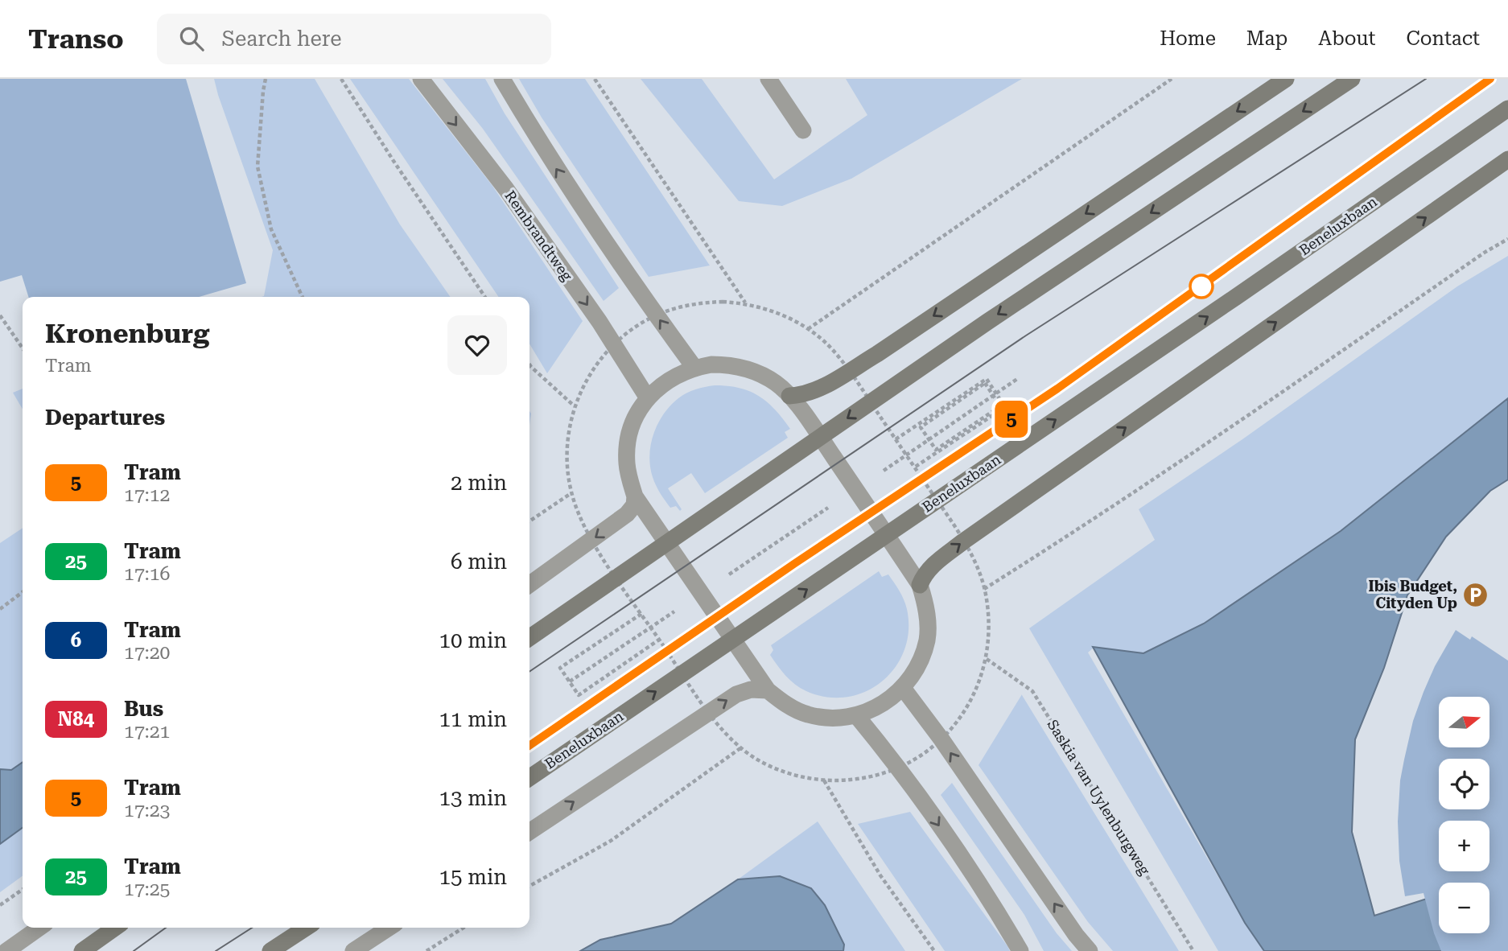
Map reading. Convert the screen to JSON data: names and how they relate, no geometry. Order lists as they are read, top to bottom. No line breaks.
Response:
{"streets":{"main road":["Beneluxbaan"],"street":["Rembrandtweg"],"path":["Saskia van Uylenburgweg"]},"places":{"parking":["Ibis Budget, Cityden Up"]},"lines":["tram line 5"],"north":"right","page":{"header":"Transo","search":"Search here","nav":["Home","Map","About","Contact"],"on_map":"5","heading":[["Kronenburg","Tram"],"Departures"],"list":[{"mark":"5","name":"Tram","note":"17:12","value":"2 min"},{"mark":"25","name":"Tram","note":"17:16","value":"6 min"},{"mark":"6","name":"Tram","note":"17:20","value":"10 min"},{"mark":"N84","name":"Bus","note":"17:21","value":"11 min"},{"mark":"5","name":"Tram","note":"17:23","value":"13 min"},{"mark":"25","name":"Tram","note":"17:25","value":"15 min"}],"map_buttons":["+","−"]}}
